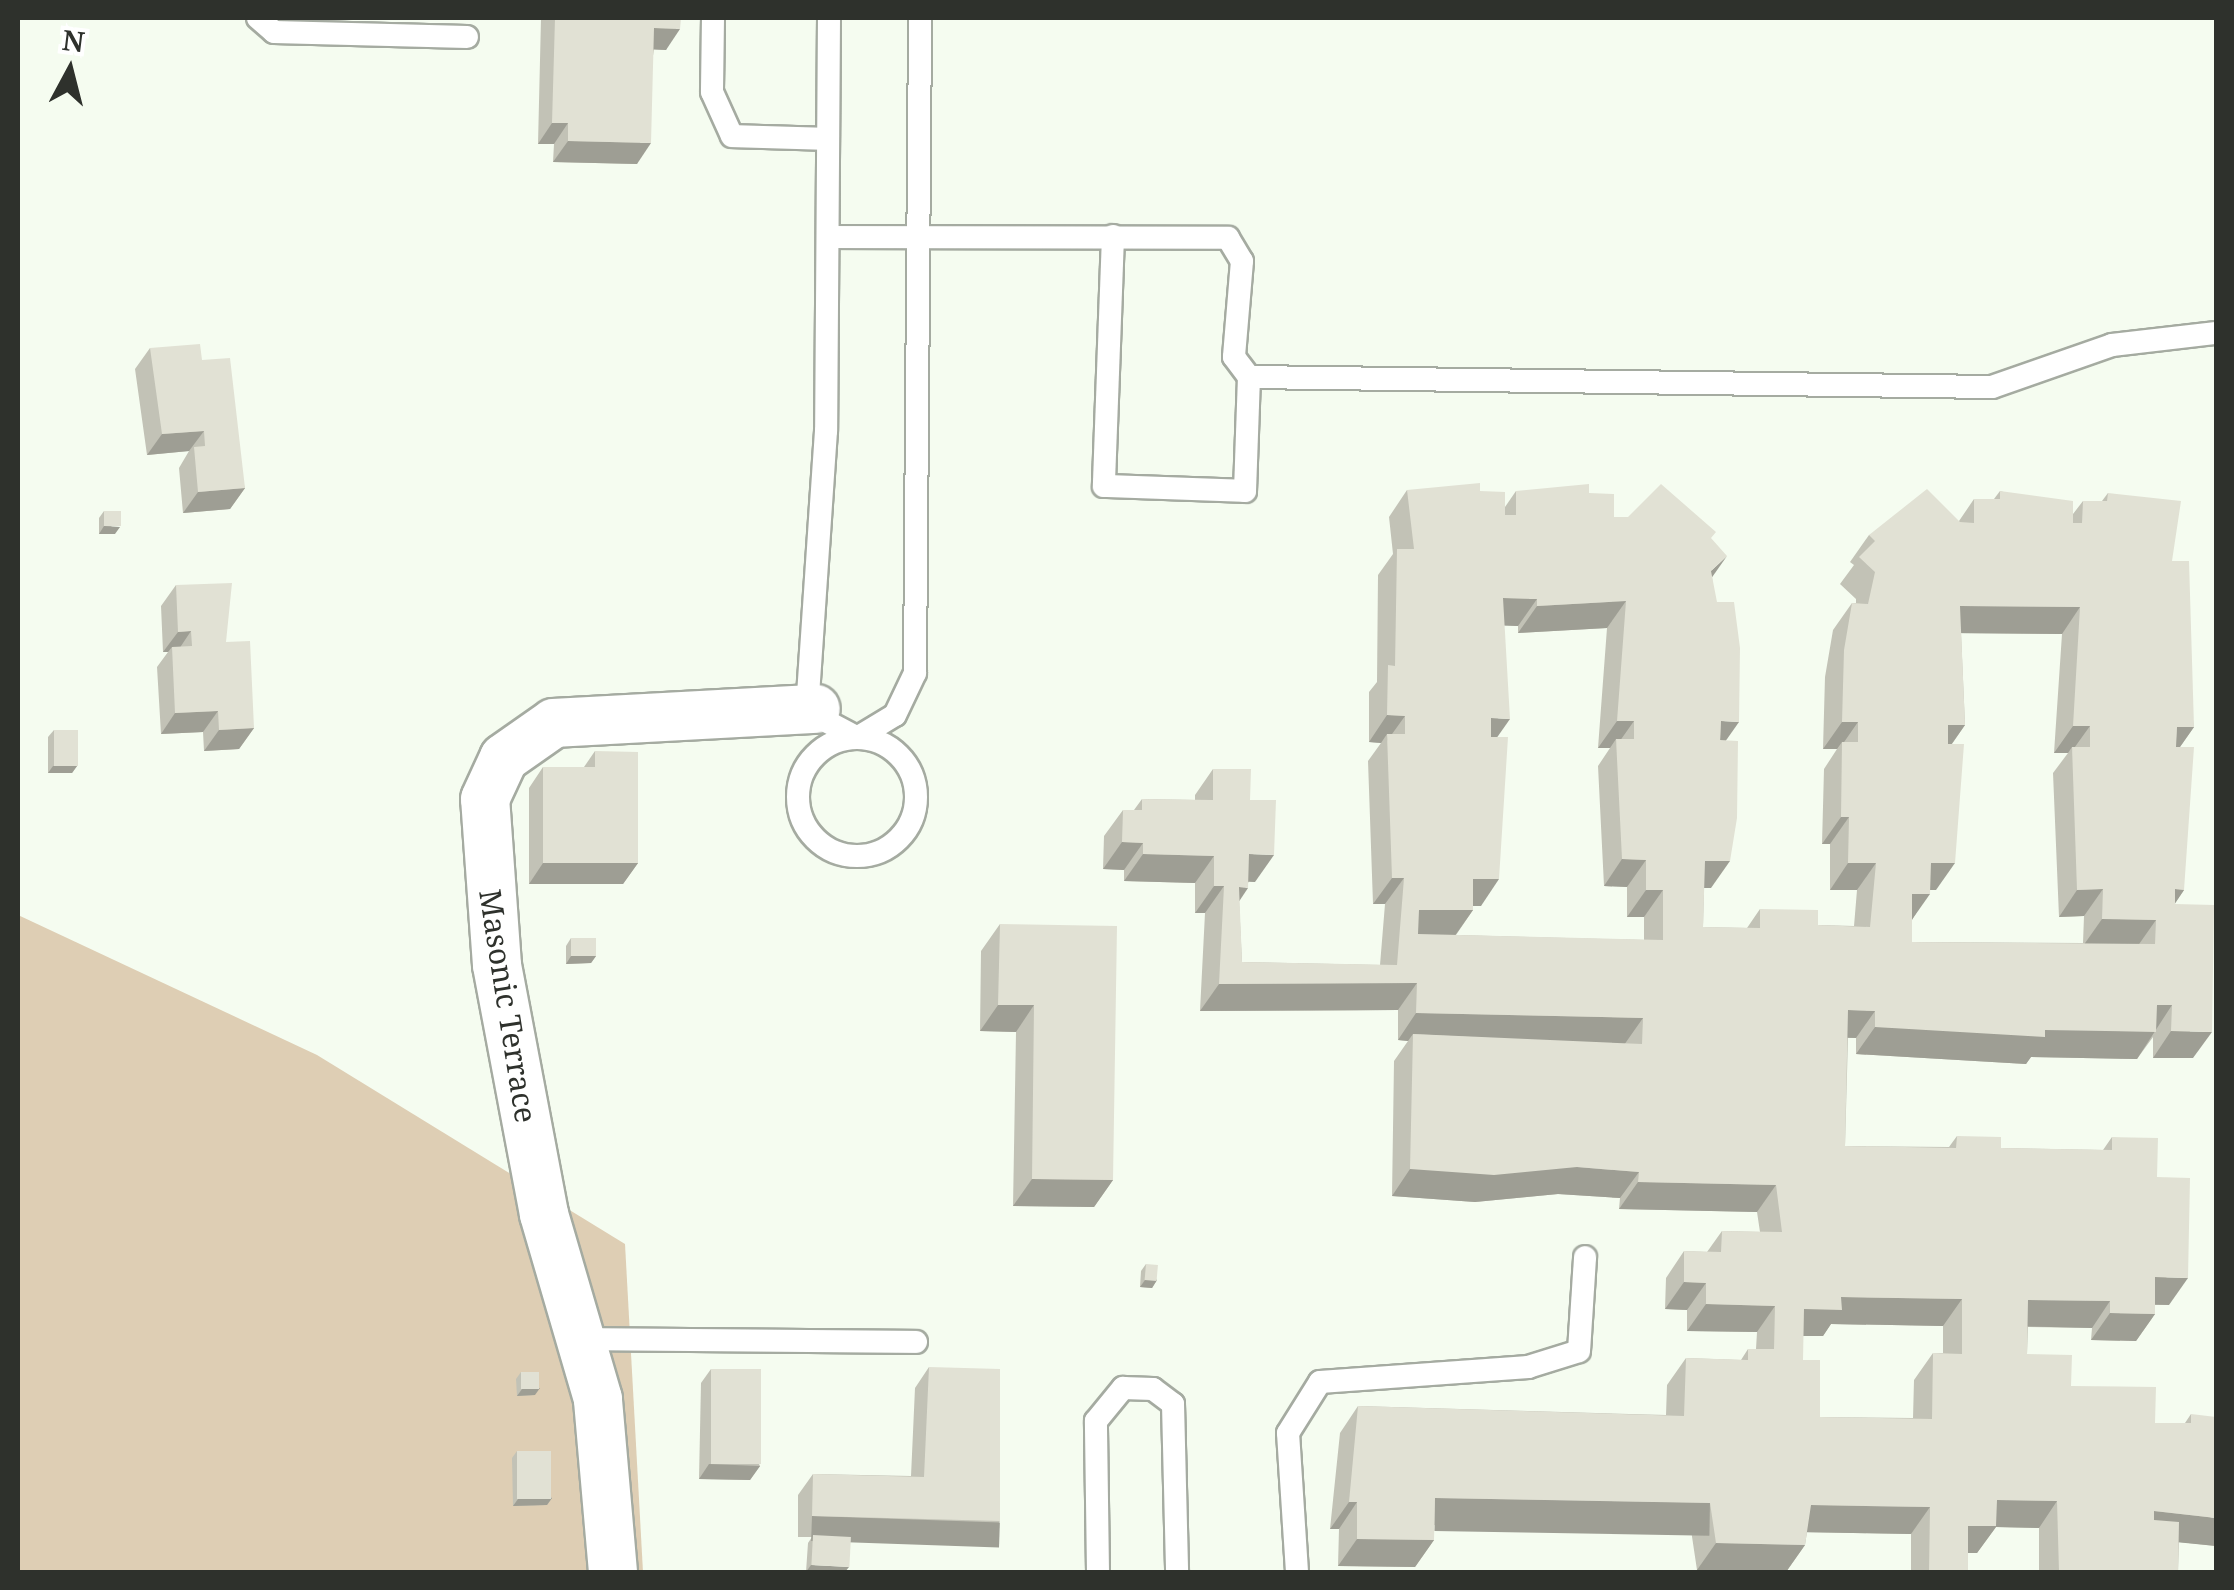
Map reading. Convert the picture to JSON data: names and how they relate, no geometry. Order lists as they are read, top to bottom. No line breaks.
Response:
{"streets":{"street":["Masonic Terrace"]},"north":"top"}
